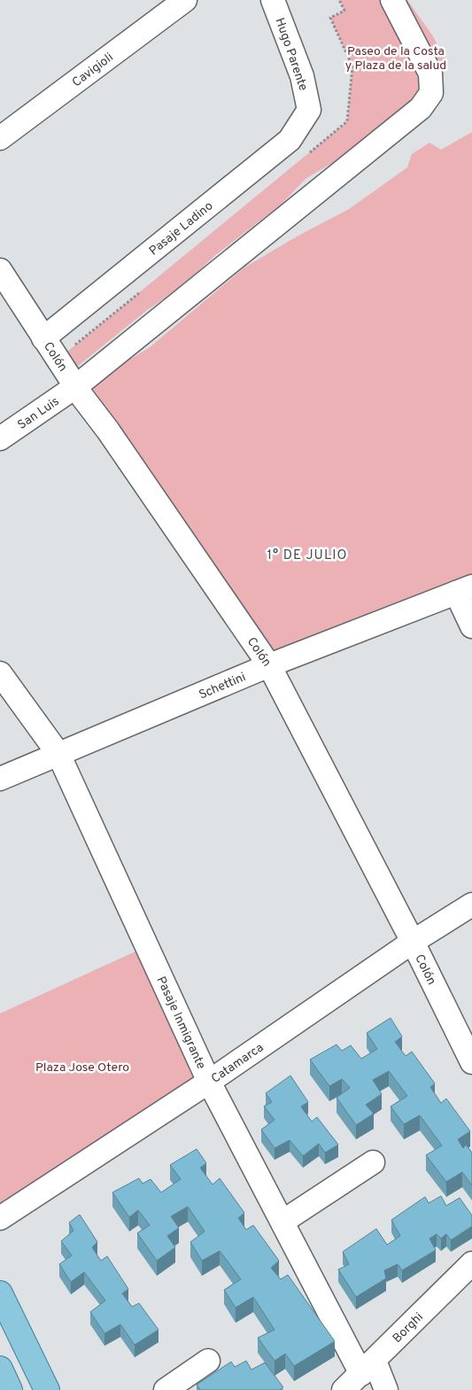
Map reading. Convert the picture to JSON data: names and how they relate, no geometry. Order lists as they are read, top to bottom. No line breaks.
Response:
{"streets":{"street":["Hugo Parente","Cavigioli","Pasaje Ladino","Colón","San Luis","Schettini","Pasaje Inmigrante","Catamarca","Borghi"]},"crossings":[["Hugo Parente","Pasaje Ladino"],["Pasaje Ladino","Colón"],["Colón","San Luis"],["Colón","Schettini"],["Colón","Catamarca"],["Schettini","Pasaje Inmigrante"],["Pasaje Inmigrante","Catamarca"],["Pasaje Inmigrante","Borghi"]],"districts":["1° DE JULIO"],"parks":["Paseo de la Costa y Plaza de la salud","Plaza Jose Otero"]}
